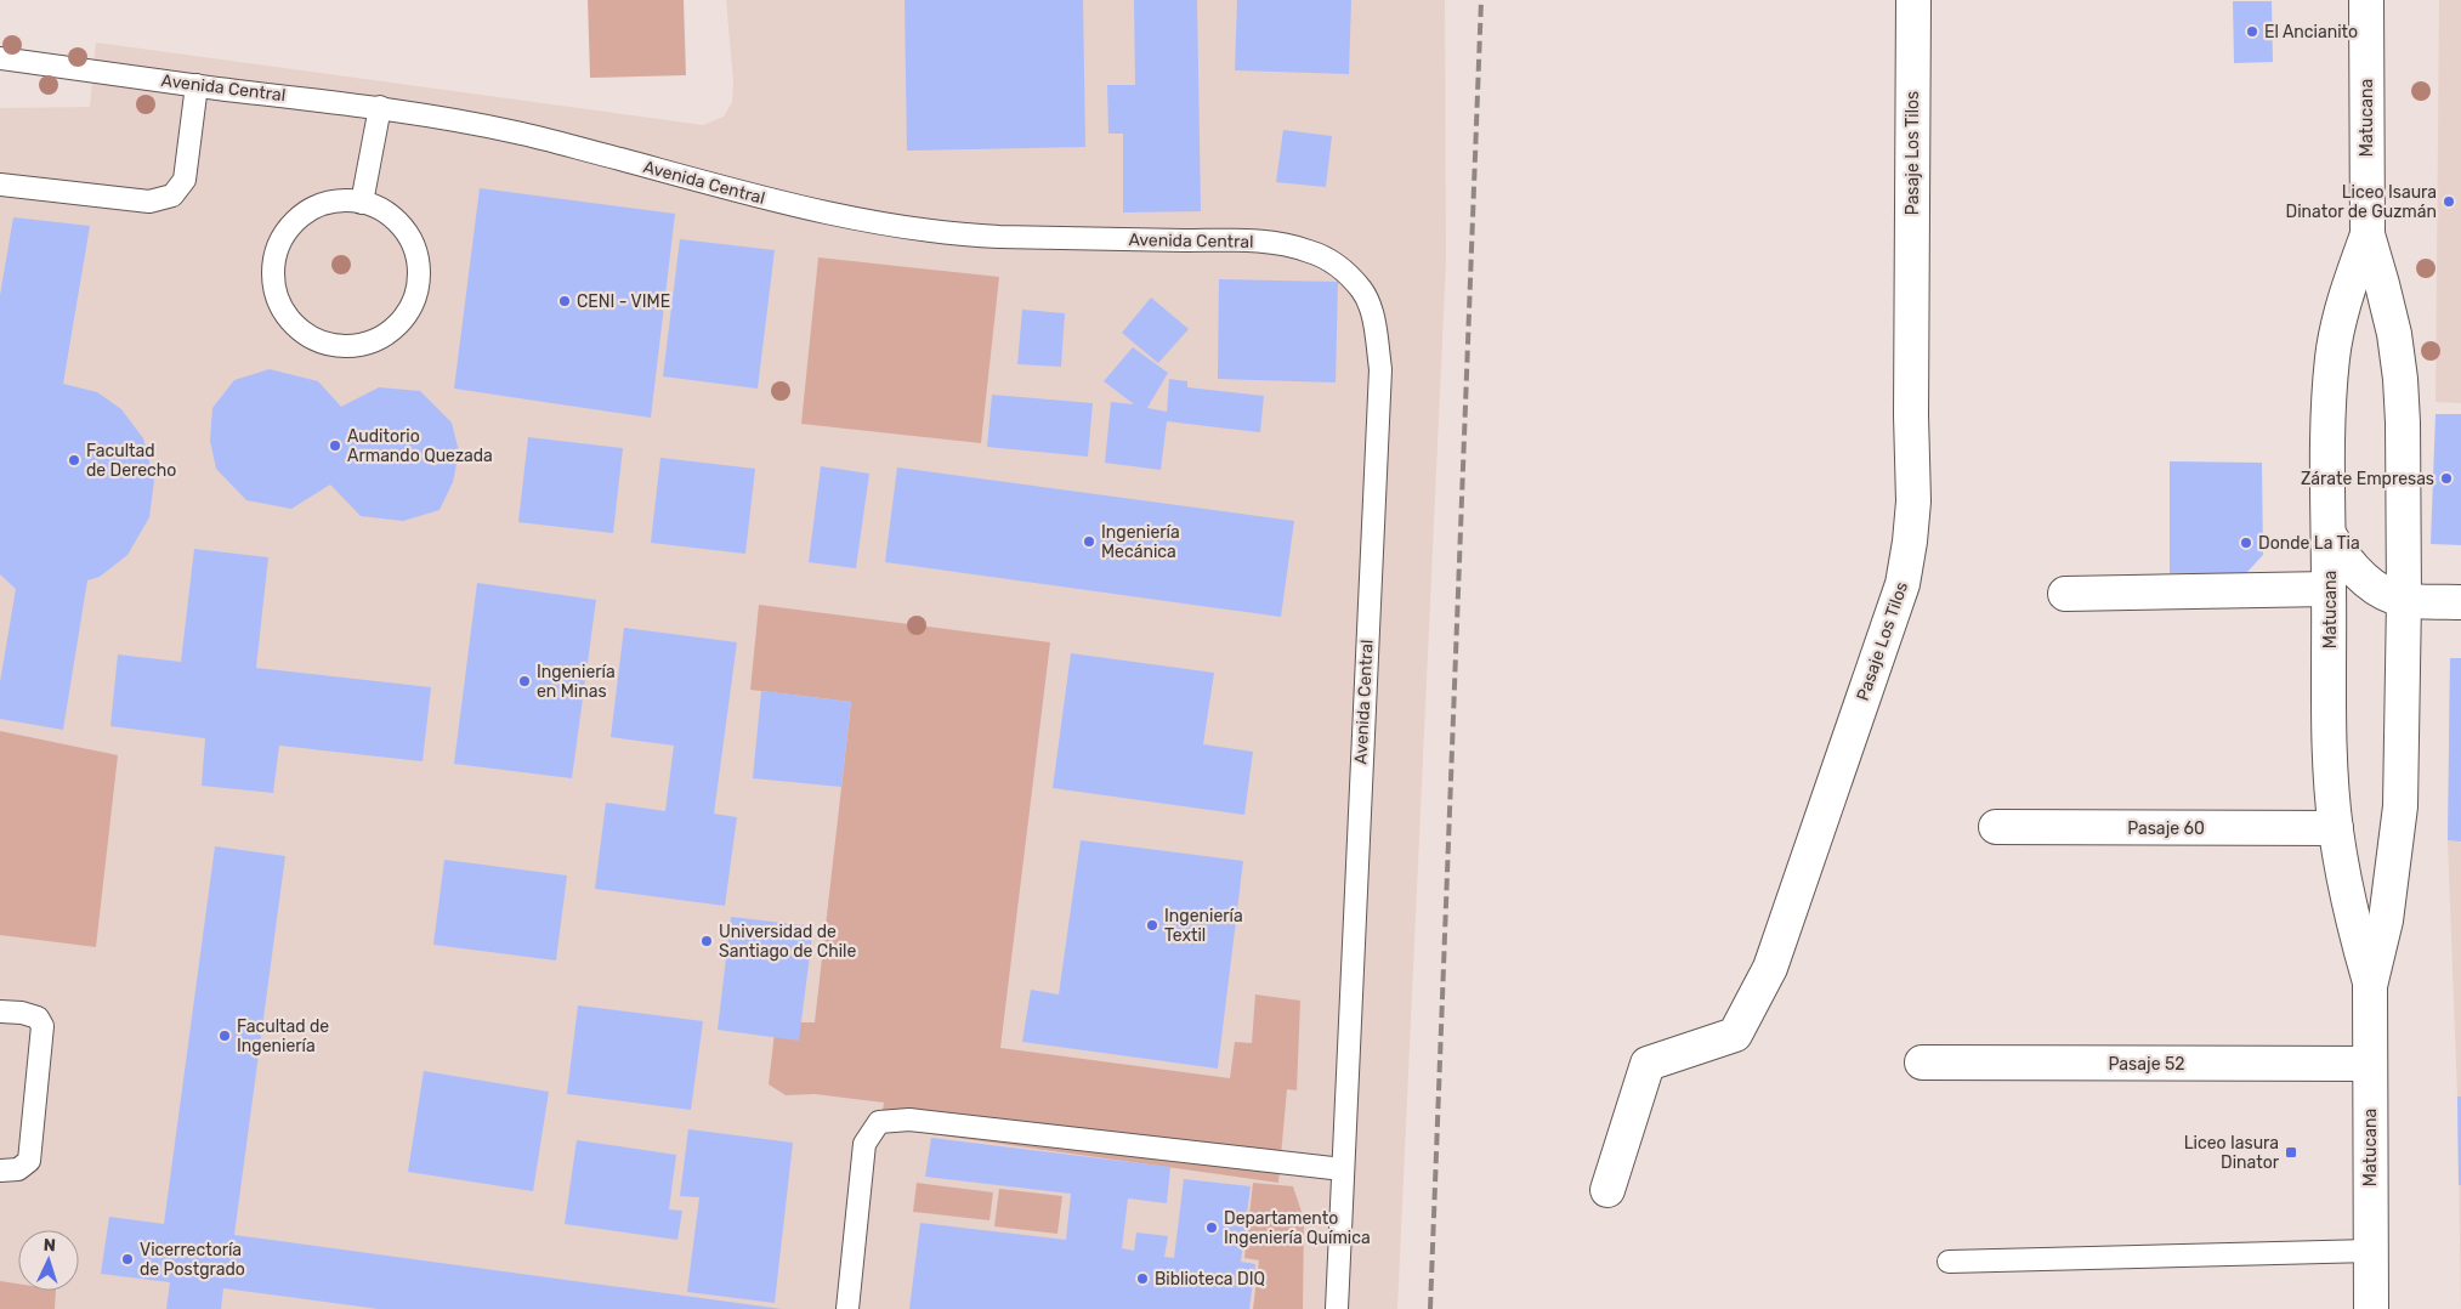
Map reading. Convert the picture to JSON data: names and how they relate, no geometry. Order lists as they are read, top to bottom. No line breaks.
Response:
{"streets":{"street":["Matucana","Pasaje Los Tilos","Pasaje 60","Pasaje 52"],"lane":["Avenida Central"]},"crossings":[["Matucana","Pasaje 60"],["Matucana","Pasaje 52"]],"places":{"other":["El Ancianito","Liceo Isaura Dinator de Guzmán","CENI - VIME","Auditorio Armando Quezada","Facultad de Derecho","Zárate Empresas","Ingeniería Mecánica","Donde La Tia","Ingeniería en Minas","Ingeniería Textil","Universidad de Santiago de Chile","Facultad de Ingeniería","Departamento Ingeniería Química","Vicerrectoría de Postgrado","Biblioteca DIQ"],"transit":["Liceo Iasura Dinator"]},"north":"top"}
